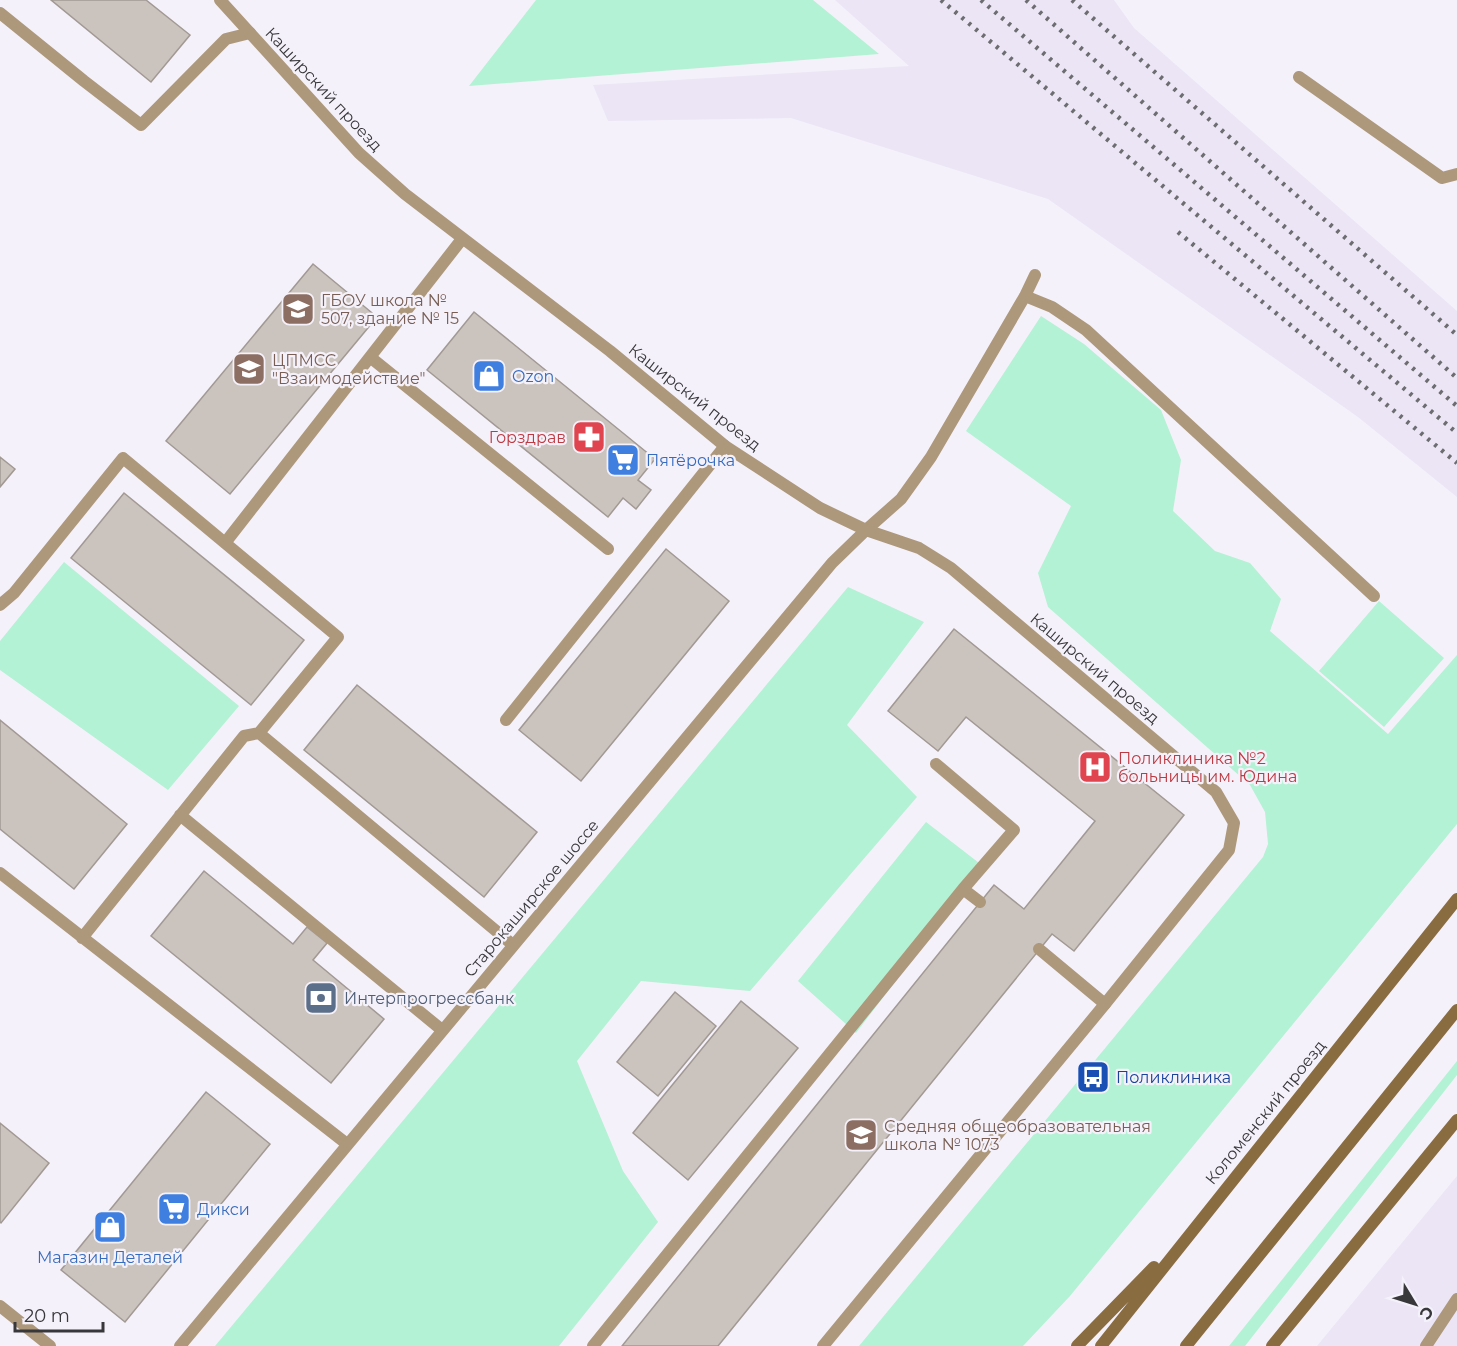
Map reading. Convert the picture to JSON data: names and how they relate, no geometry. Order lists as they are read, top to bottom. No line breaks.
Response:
{"streets":{"main road":["Коломенский проезд"],"street":["Каширский проезд","Старокаширское шоссе"]},"crossings":[["Каширский проезд","Старокаширское шоссе"]],"places":{"school or university":["ГБОУ школа № 507, здание № 15","ЦПМСС \"Взаимодействие\"","Средняя общеобразовательная школа № 1073"],"shop":["Ozon","Магазин Деталей"],"pharmacy":["Горздрав"],"supermarket":["Пятёрочка","Дикси"],"hospital":["Поликлиника №2 больницы им. Юдина"],"bank":["Интерпрогрессбанк"],"bus stop":["Поликлиника"]},"scale_bar":"20 m","north":"bottom right"}
